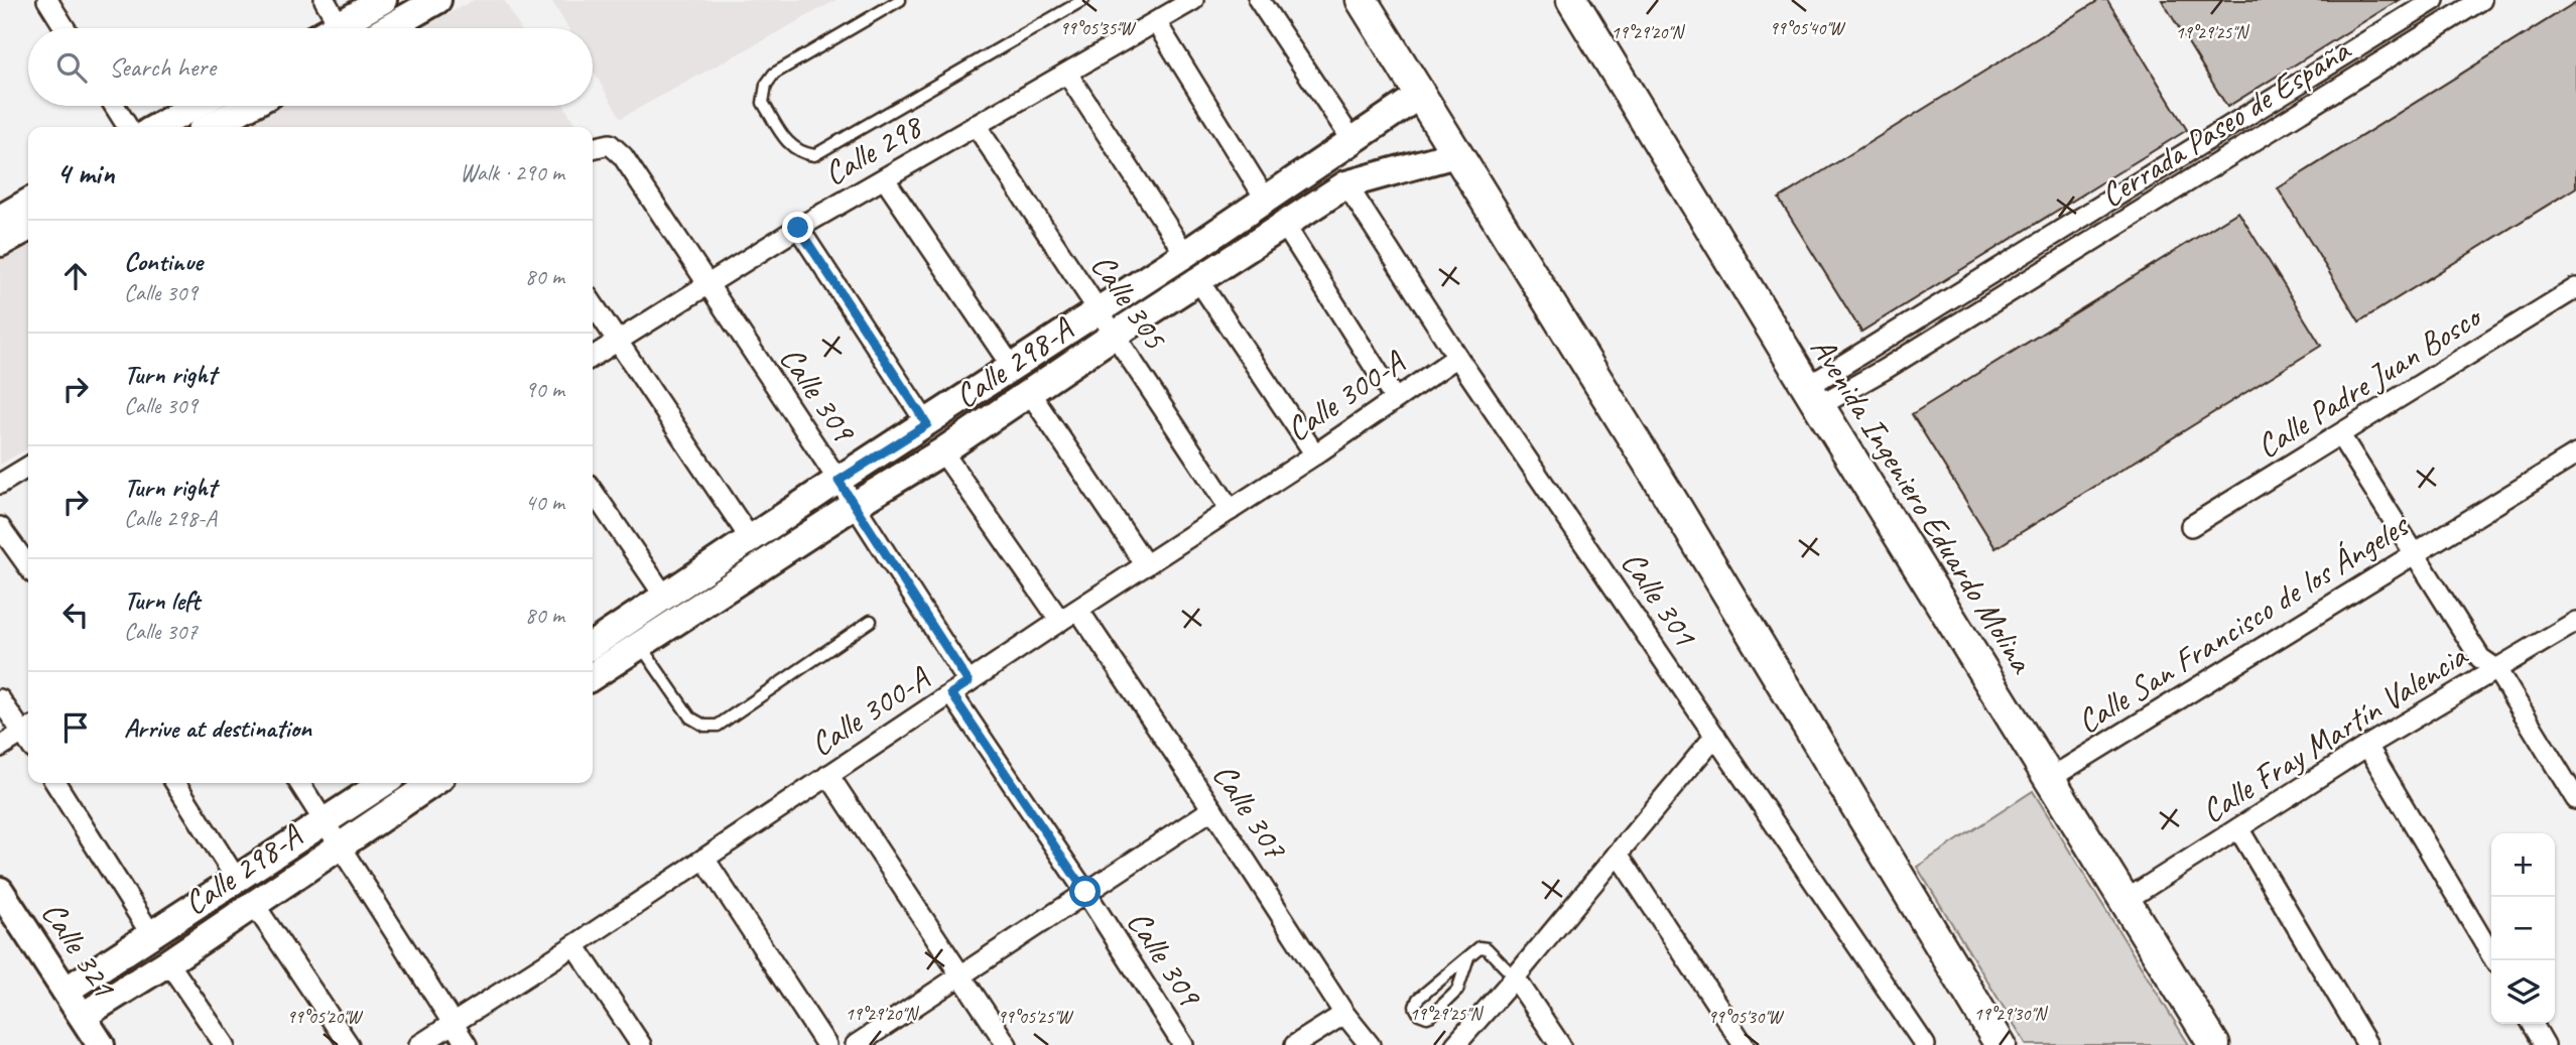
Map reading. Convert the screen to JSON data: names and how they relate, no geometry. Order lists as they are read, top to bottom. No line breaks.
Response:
{"streets":{"main road":["Avenida Ingeniero Eduardo Molina"],"street":["Cerrada Paseo de España","Calle 298","Calle 305","Calle 298-A","Calle Padre Juan Bosco","Calle 309","Calle 300-A","Calle 301","Calle San Francisco de los Ángeles","Calle Fray Martín Valencia","Calle 307","Calle 321"]},"crossings":[["Cerrada Paseo de España","Avenida Ingeniero Eduardo Molina"],["Calle 298","Calle 305"],["Calle 298","Calle 309"],["Calle 305","Calle 298-A"],["Calle 305","Calle 300-A"],["Calle 298-A","Calle 309"],["Calle 298-A","Calle 301"],["Calle 298-A","Calle 321"],["Calle 309","Calle 300-A"],["Calle 300-A","Calle 301"],["Calle 300-A","Calle 307"],["Avenida Ingeniero Eduardo Molina","Calle San Francisco de los Ángeles"],["Avenida Ingeniero Eduardo Molina","Calle Fray Martín Valencia"]],"page":{"search":"Search here","heading":["4 min","Walk · 290 m"],"list":[["Continue","Calle 309","80 m"],["Turn right","Calle 309","90 m"],["Turn right","Calle 298-A","40 m"],["Turn left","Calle 307","80 m"],"Arrive at destination"],"map_buttons":["+","−"]},"coordinates":["99°05'40\"W","99°05'35\"W","19°29'20\"N","19°29'25\"N","19°29'30\"N","99°05'20\"W","99°05'25\"W","99°05'30\"W"]}
